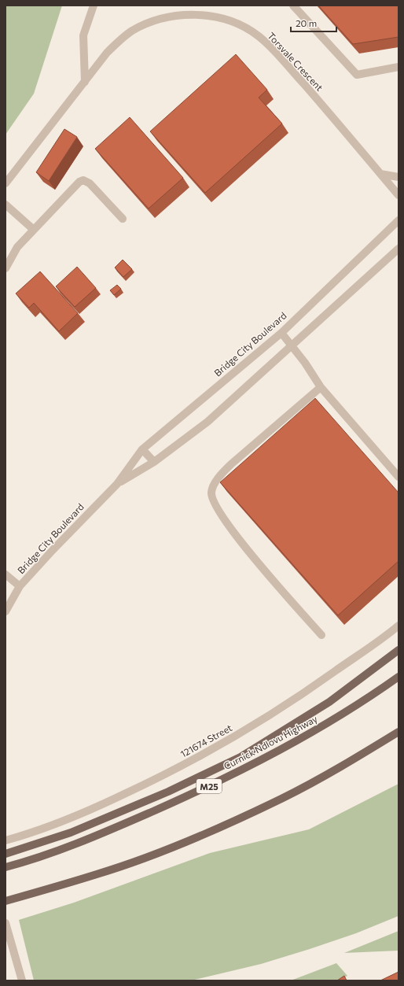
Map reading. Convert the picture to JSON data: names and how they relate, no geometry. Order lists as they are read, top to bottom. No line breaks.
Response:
{"streets":{"main road":["Curnick Ndlovu Highway","M25"],"street":["Torsvale Crescent","Bridge City Boulevard","121674 Street"]},"scale_bar":"20 m"}
